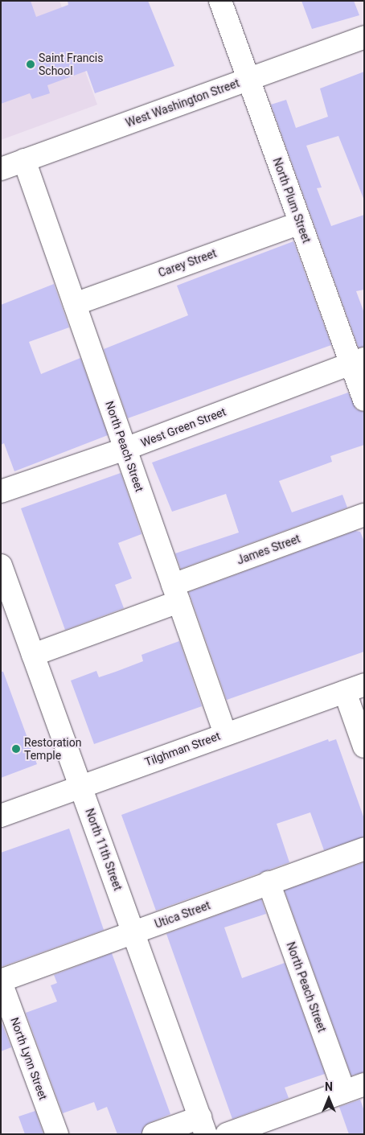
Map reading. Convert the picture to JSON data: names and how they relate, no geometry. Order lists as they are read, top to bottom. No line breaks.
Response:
{"streets":{"street":["West Washington Street","North Plum Street","Carey Street","West Green Street","North Peach Street","James Street","Tilghman Street","North 11th Street","Utica Street","North Lynn Street"]},"crossings":[["West Washington Street","North Plum Street"],["West Washington Street","North Peach Street"],["North Plum Street","Carey Street"],["North Plum Street","West Green Street"],["Carey Street","North Peach Street"],["West Green Street","North Peach Street"],["North Peach Street","James Street"],["North Peach Street","Tilghman Street"],["North Peach Street","Utica Street"],["James Street","North 11th Street"],["Tilghman Street","North 11th Street"],["North 11th Street","Utica Street"],["Utica Street","North Lynn Street"]],"places":["Saint Francis School","Restoration Temple"],"north":"top"}
